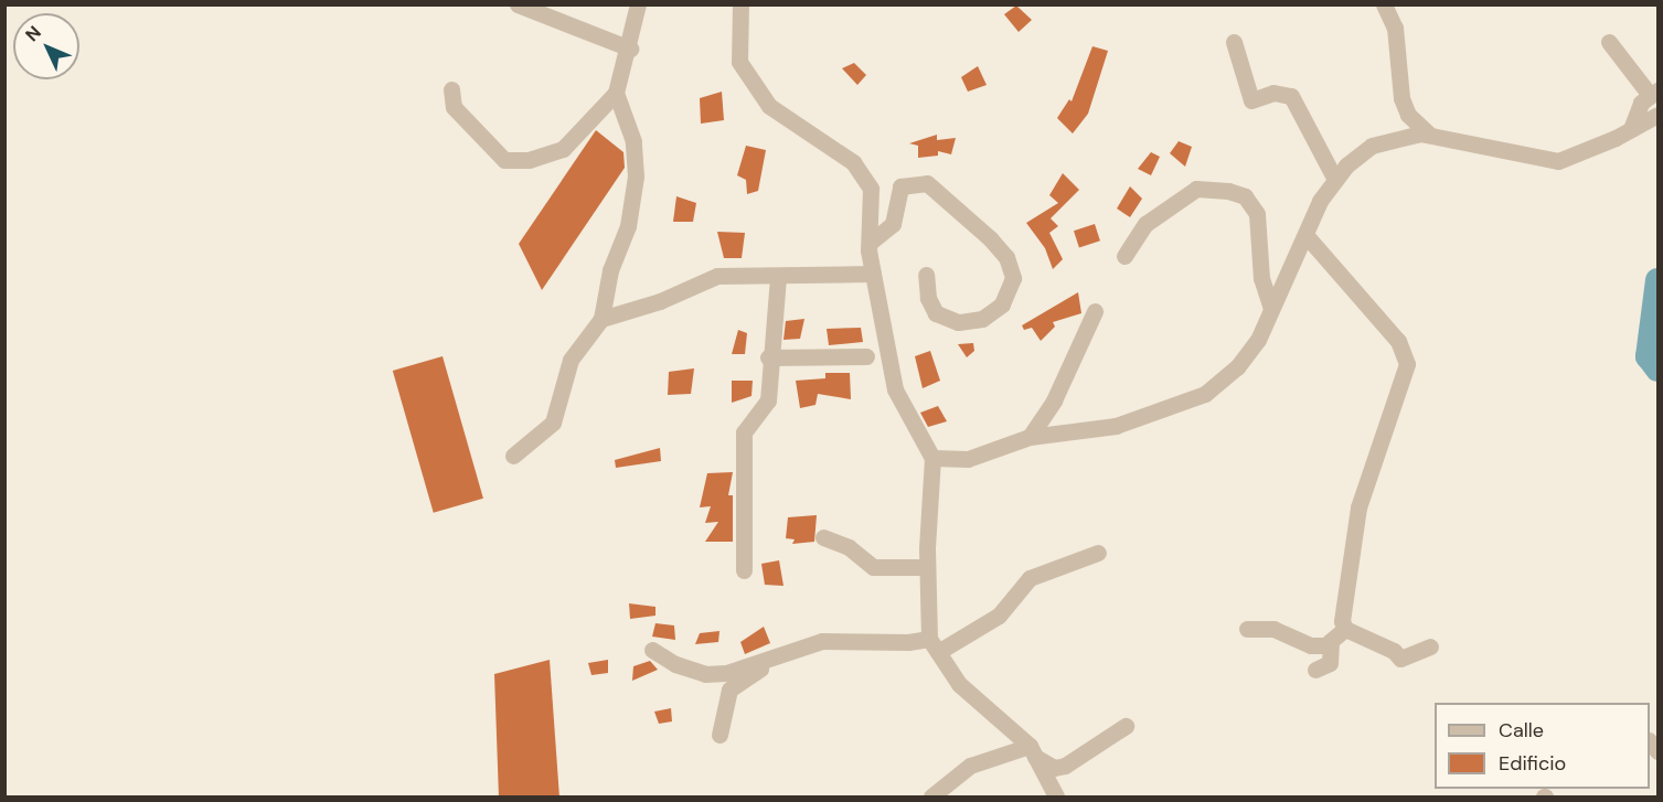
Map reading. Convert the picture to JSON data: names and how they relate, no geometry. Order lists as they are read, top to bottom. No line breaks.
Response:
{"legend":["Calle","Edificio"],"north":"top left"}
